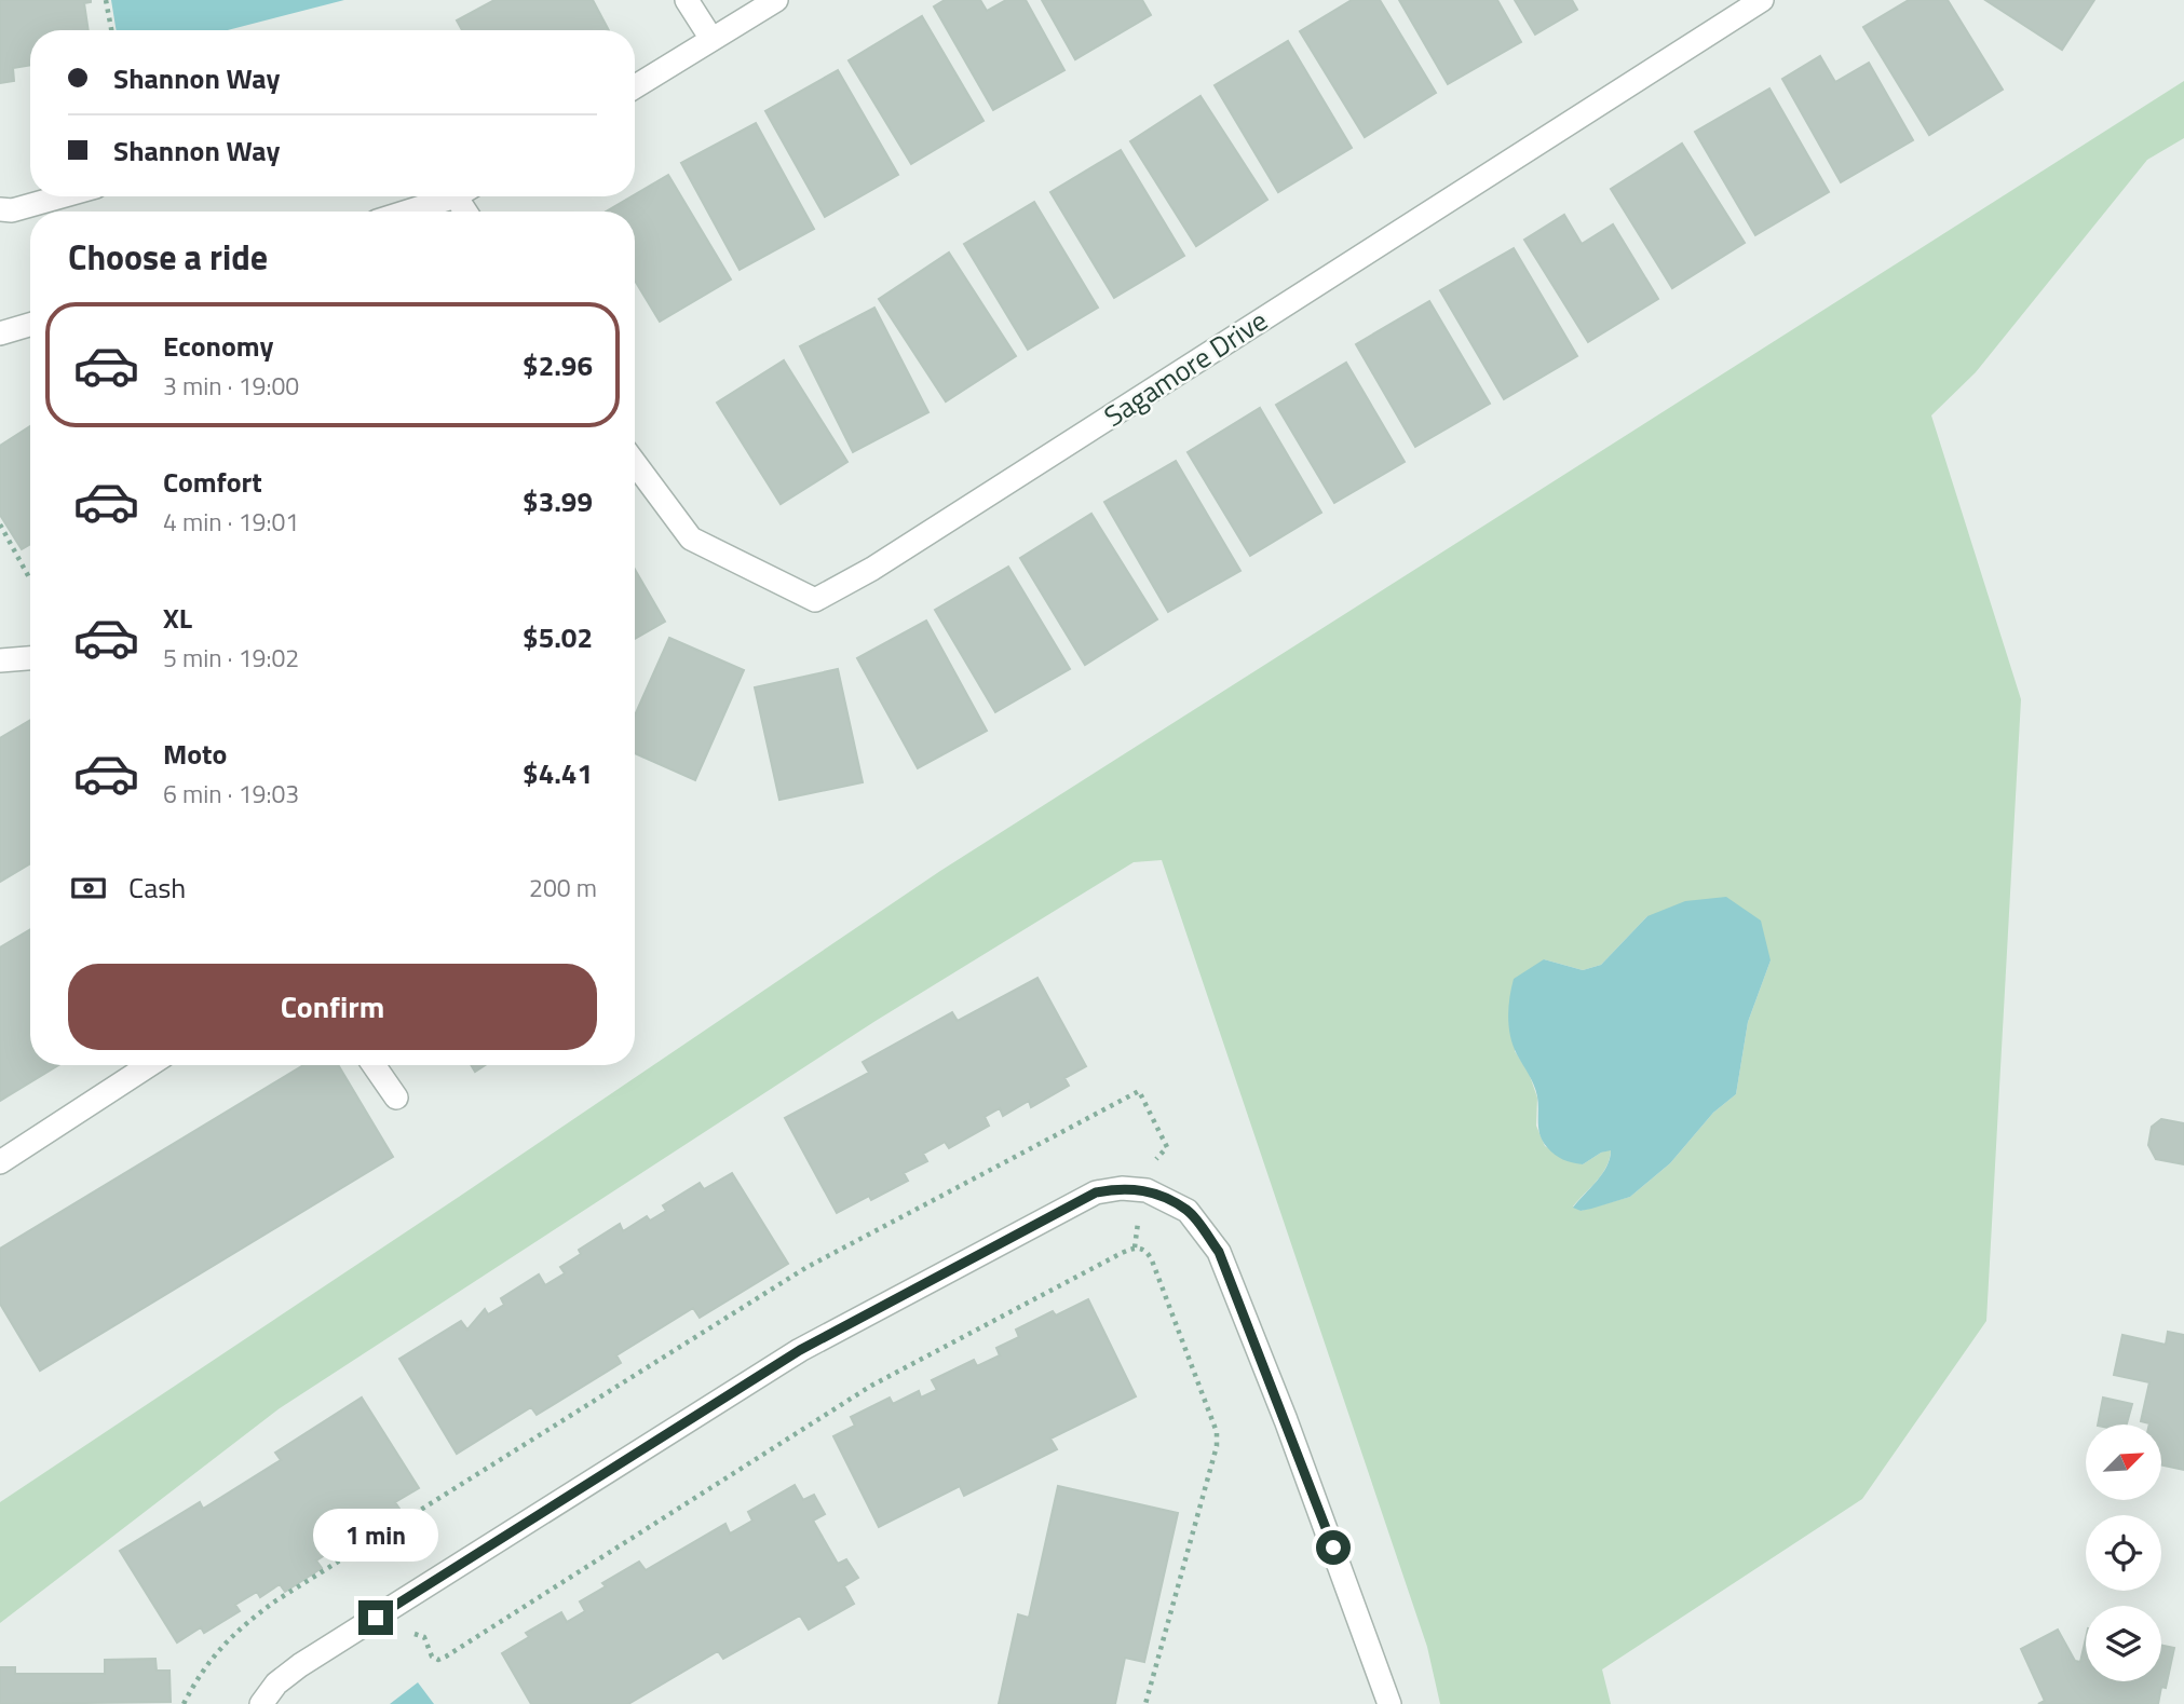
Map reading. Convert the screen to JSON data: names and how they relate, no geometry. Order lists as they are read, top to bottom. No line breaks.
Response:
{"streets":{"street":["Sagamore Drive"]},"north":"top right","page":{"banner":["Shannon Way","Shannon Way"],"heading":"Choose a ride","list":[{"name":"Economy","note":"3 min · 19:00","value":"$2.96"},{"name":"Comfort","note":"4 min · 19:01","value":"$3.99"},{"name":"XL","note":"5 min · 19:02","value":"$5.02"},{"name":"Moto","note":"6 min · 19:03","value":"$4.41"}],"pay":["Cash","200 m"],"buttons":"Confirm","bubble":"1 min"}}
